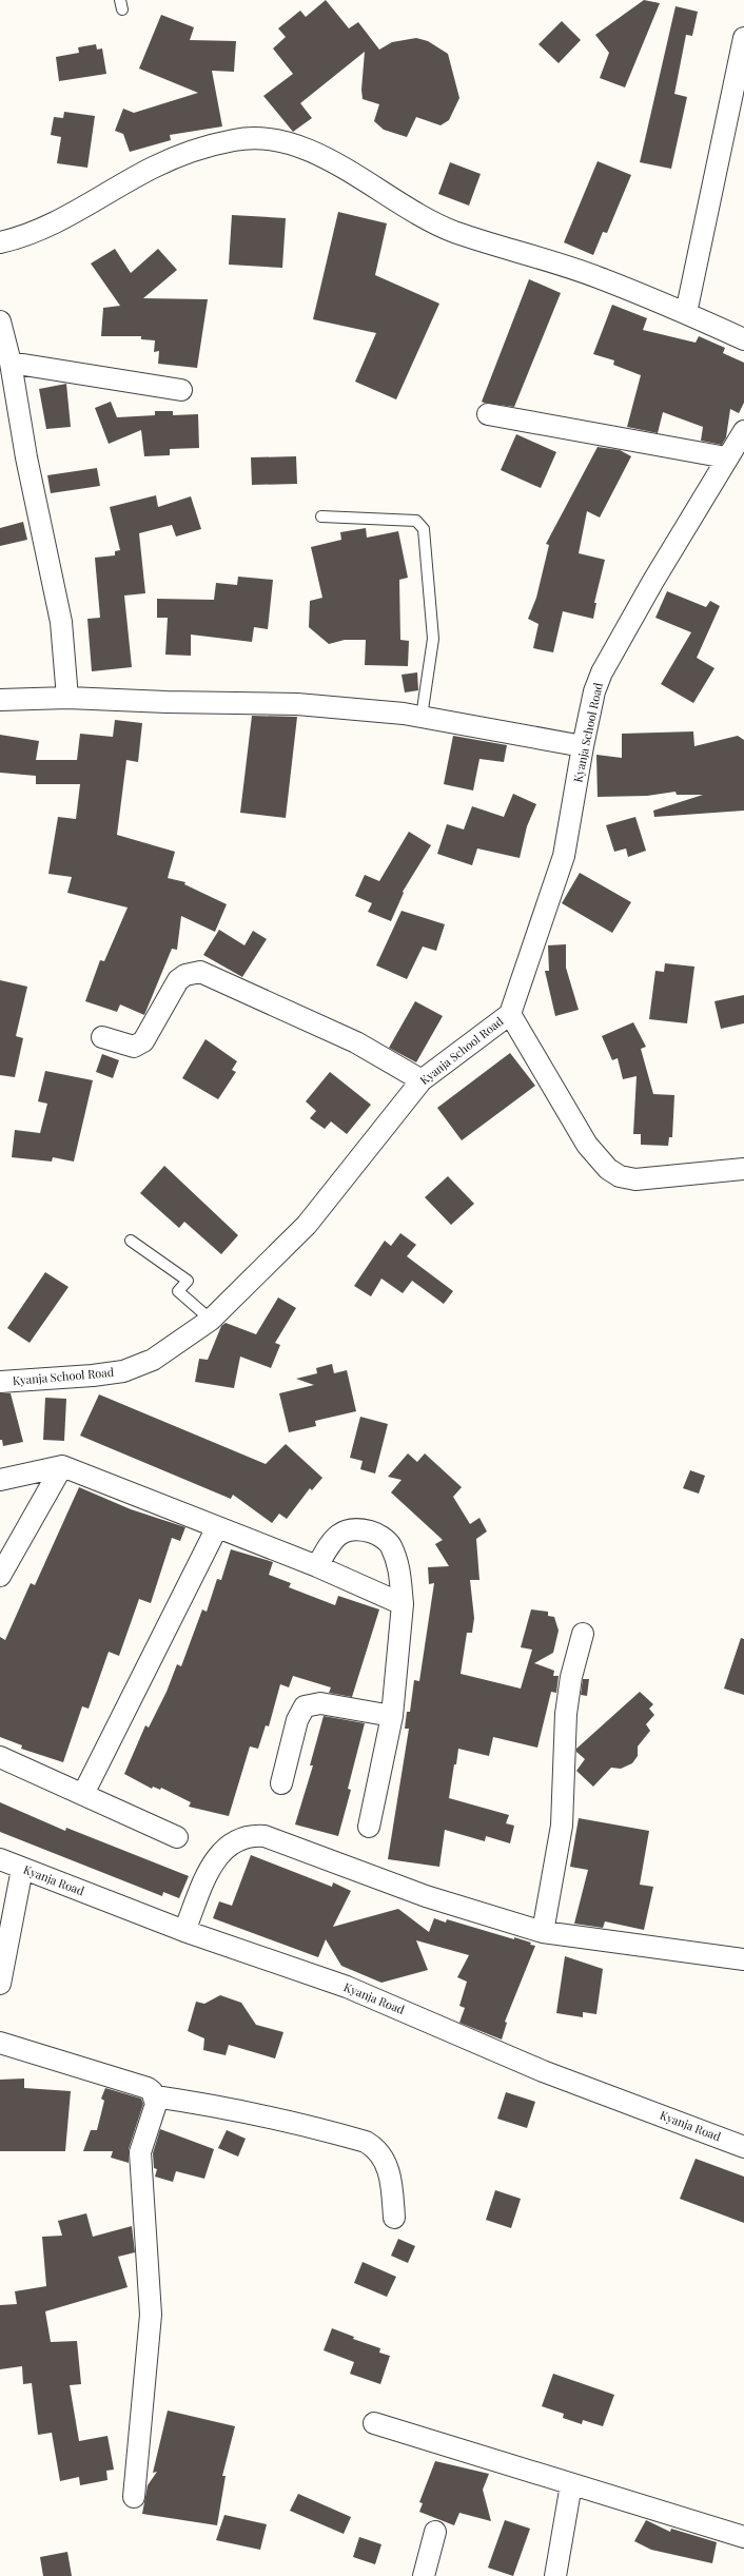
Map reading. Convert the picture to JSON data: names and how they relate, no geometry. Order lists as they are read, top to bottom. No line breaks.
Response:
{"streets":{"street":["Kyanja School Road","Kyanja Road"]}}
